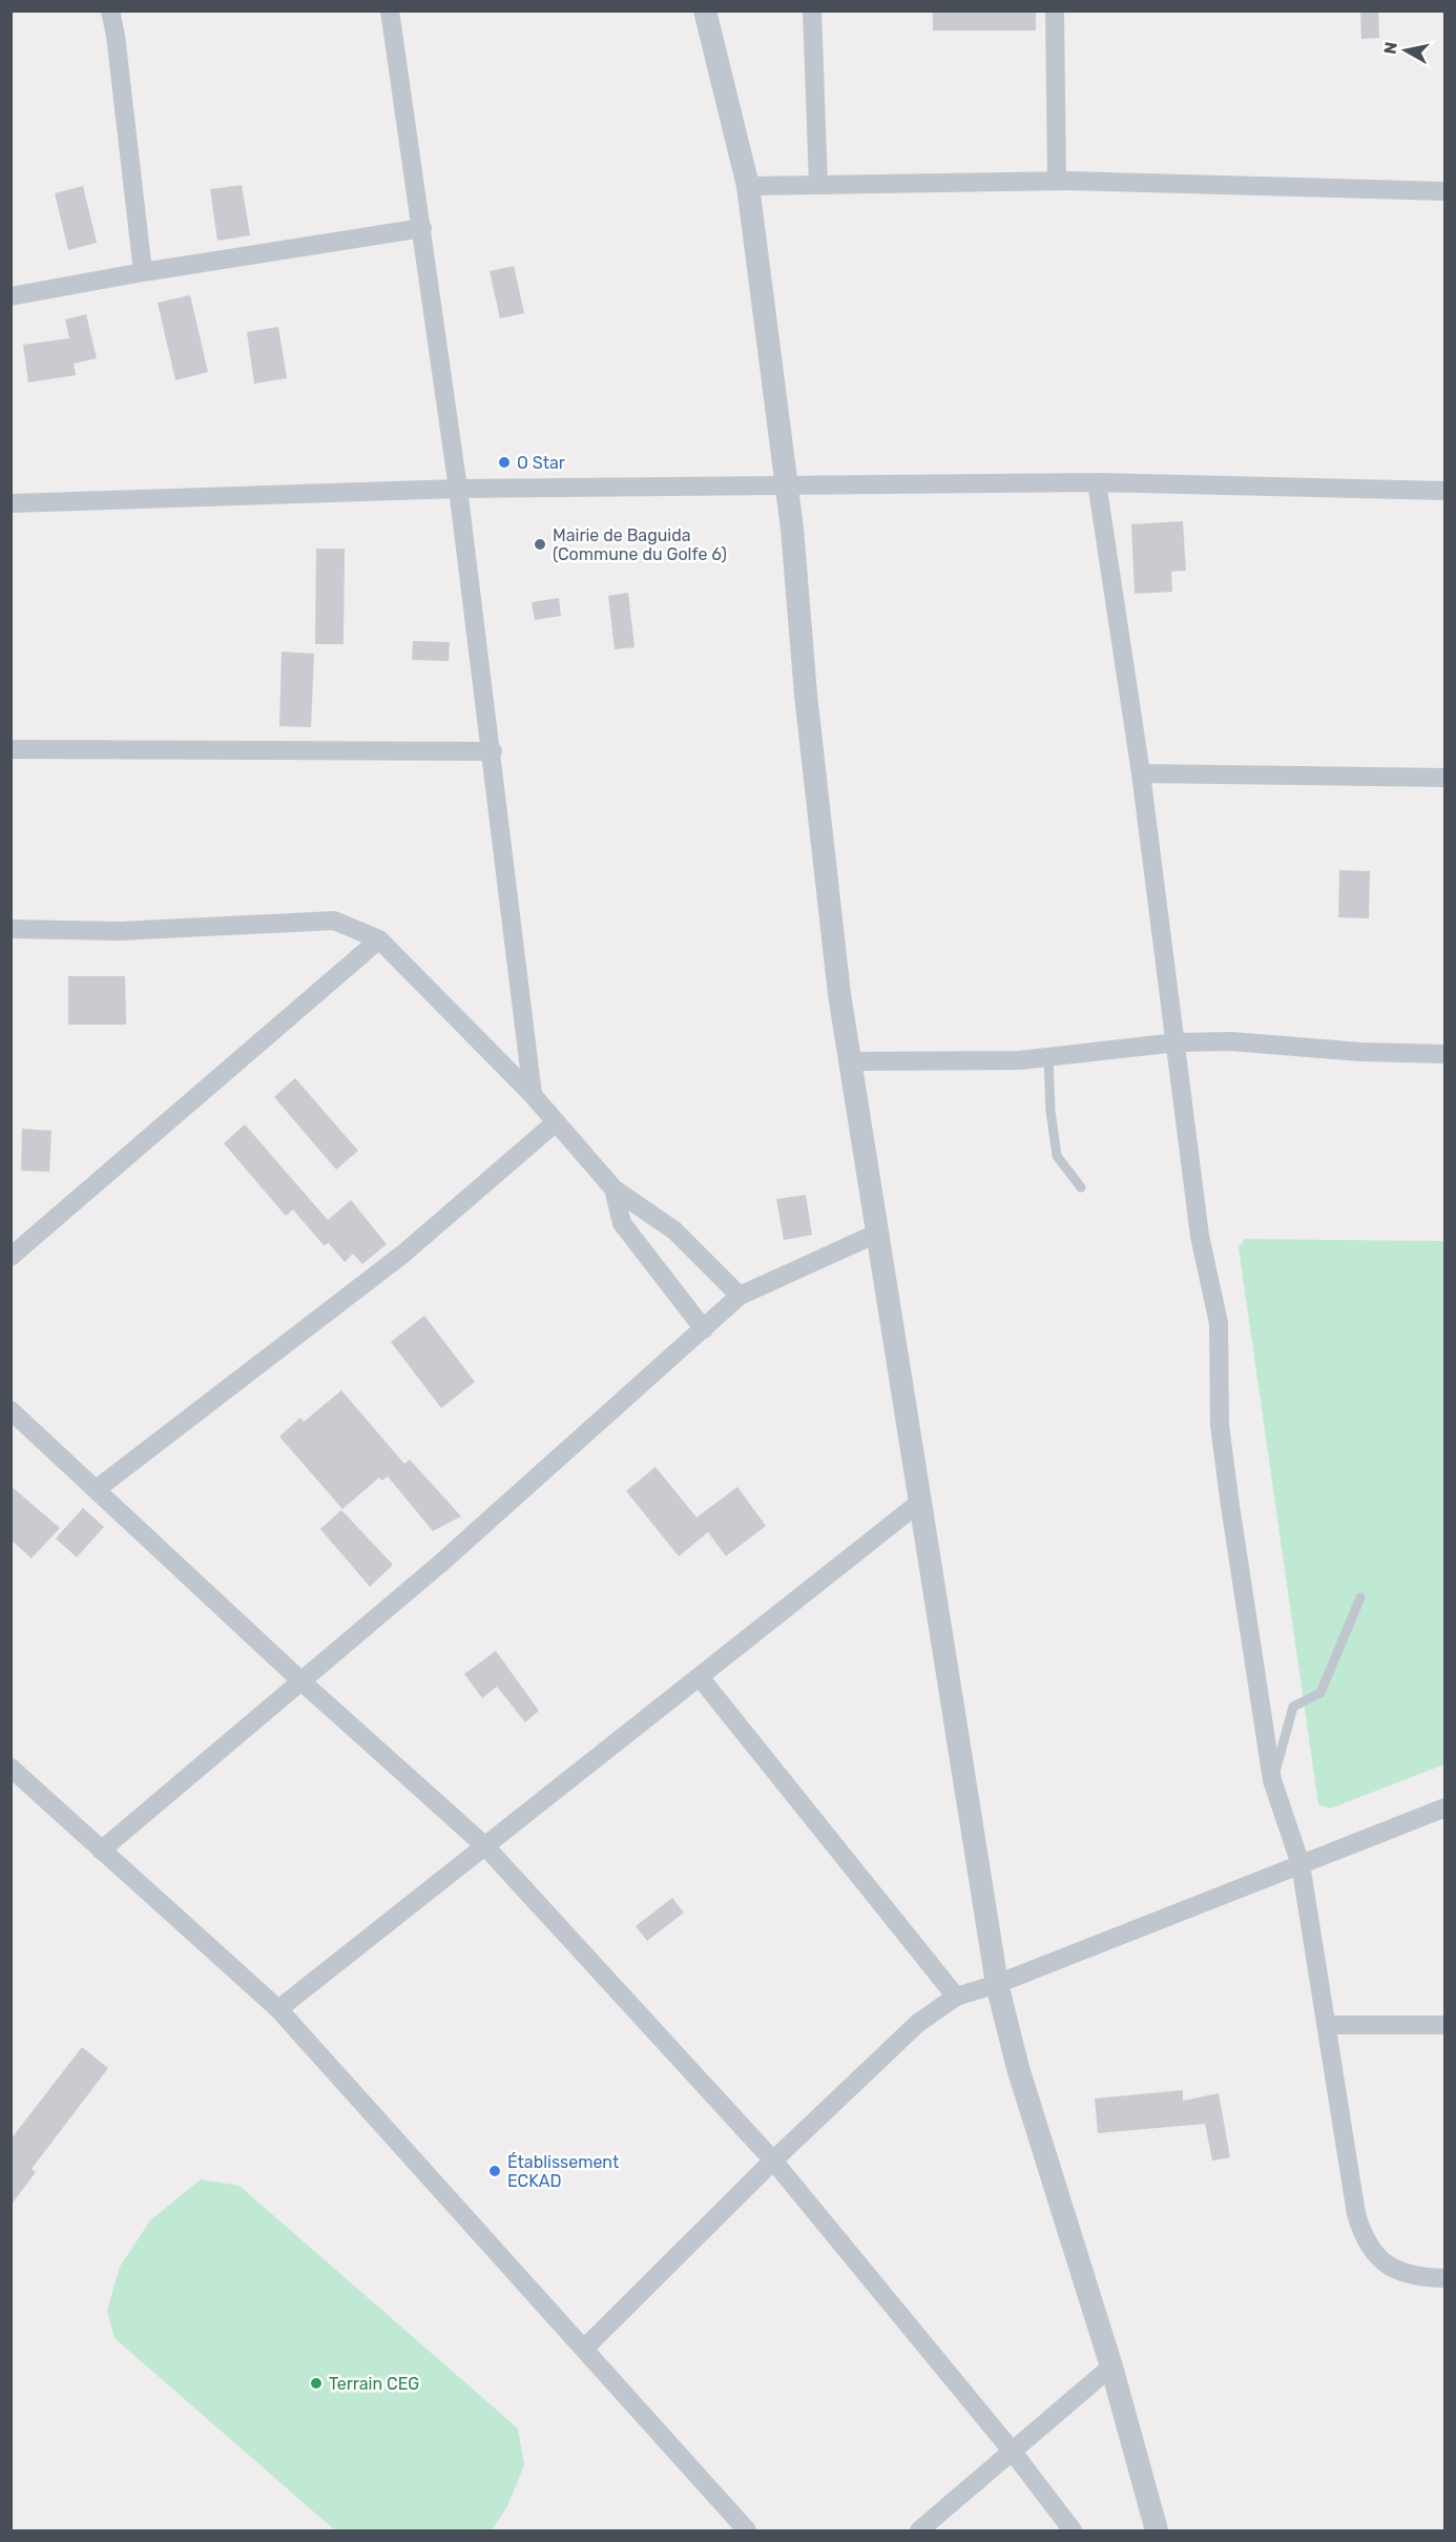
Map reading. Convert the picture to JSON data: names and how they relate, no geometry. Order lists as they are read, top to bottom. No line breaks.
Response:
{"places":["O Star","Mairie de Baguida (Commune du Golfe 6)","Établissement ECKAD","Terrain CEG"],"north":"left"}
